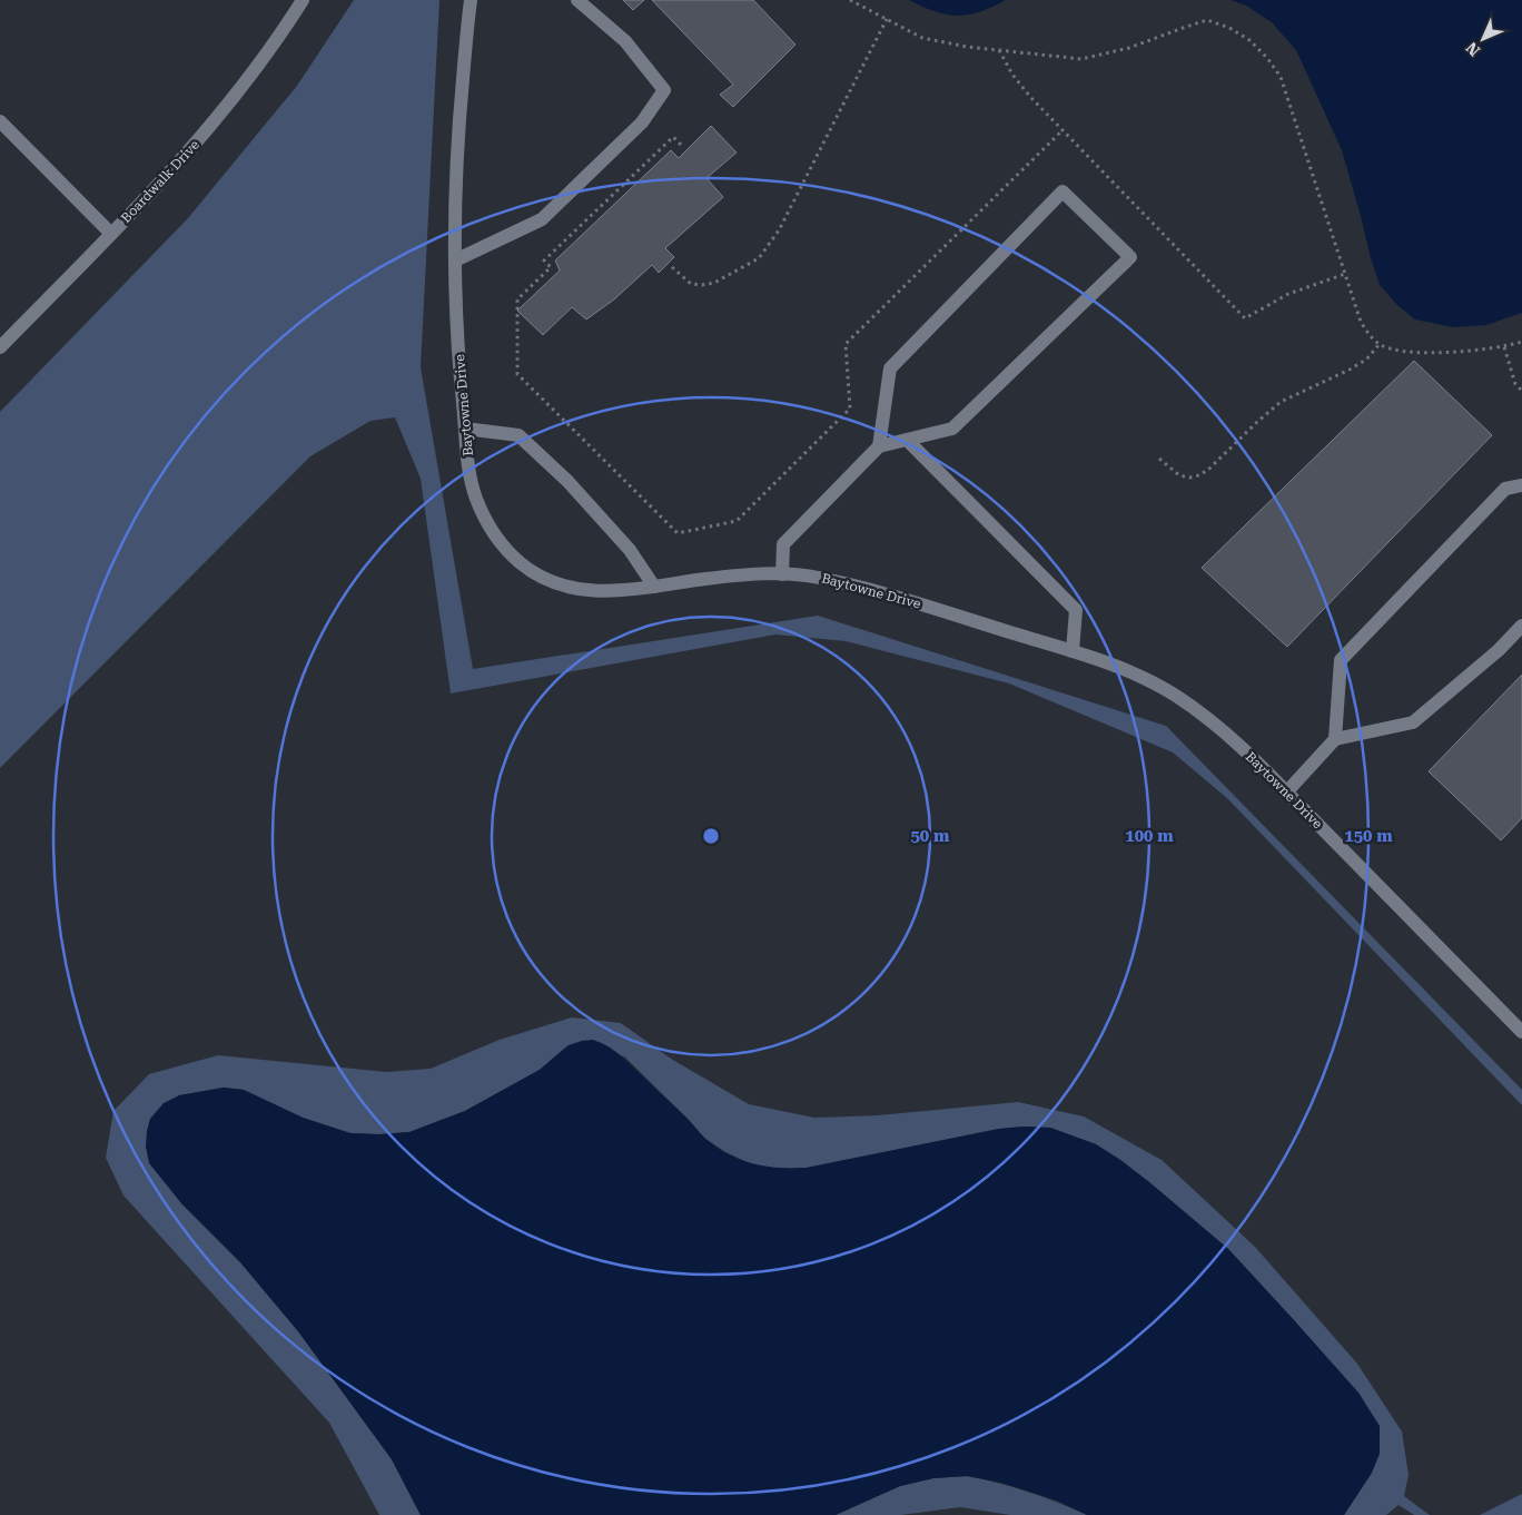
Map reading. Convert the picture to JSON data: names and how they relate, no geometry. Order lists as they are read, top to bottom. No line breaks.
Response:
{"streets":{"street":["Boardwalk Drive","Baytowne Drive"]},"north":"bottom left","rings":["50 m","100 m","150 m"]}
